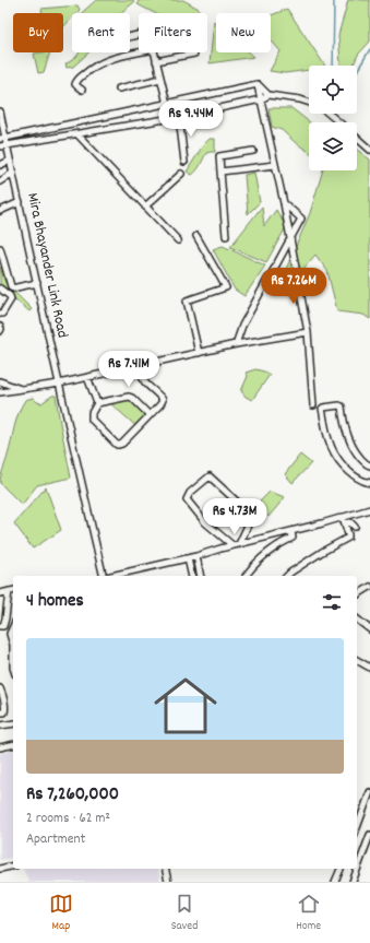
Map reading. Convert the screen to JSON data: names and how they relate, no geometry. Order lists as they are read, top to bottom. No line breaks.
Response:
{"streets":{"street":["Mira Bhayander Link Road"]},"page":{"chip":["Buy","Rent","Filters","New"],"price":["Rs 9.44M","Rs 7.26M","Rs 7.41M","Rs 4.73M"],"heading":"4 homes","list":[{"name":"Rs 7,260,000","note":"2 rooms · 62 m² · Apartment"}],"tabs":["Map","Saved","Home"]}}
